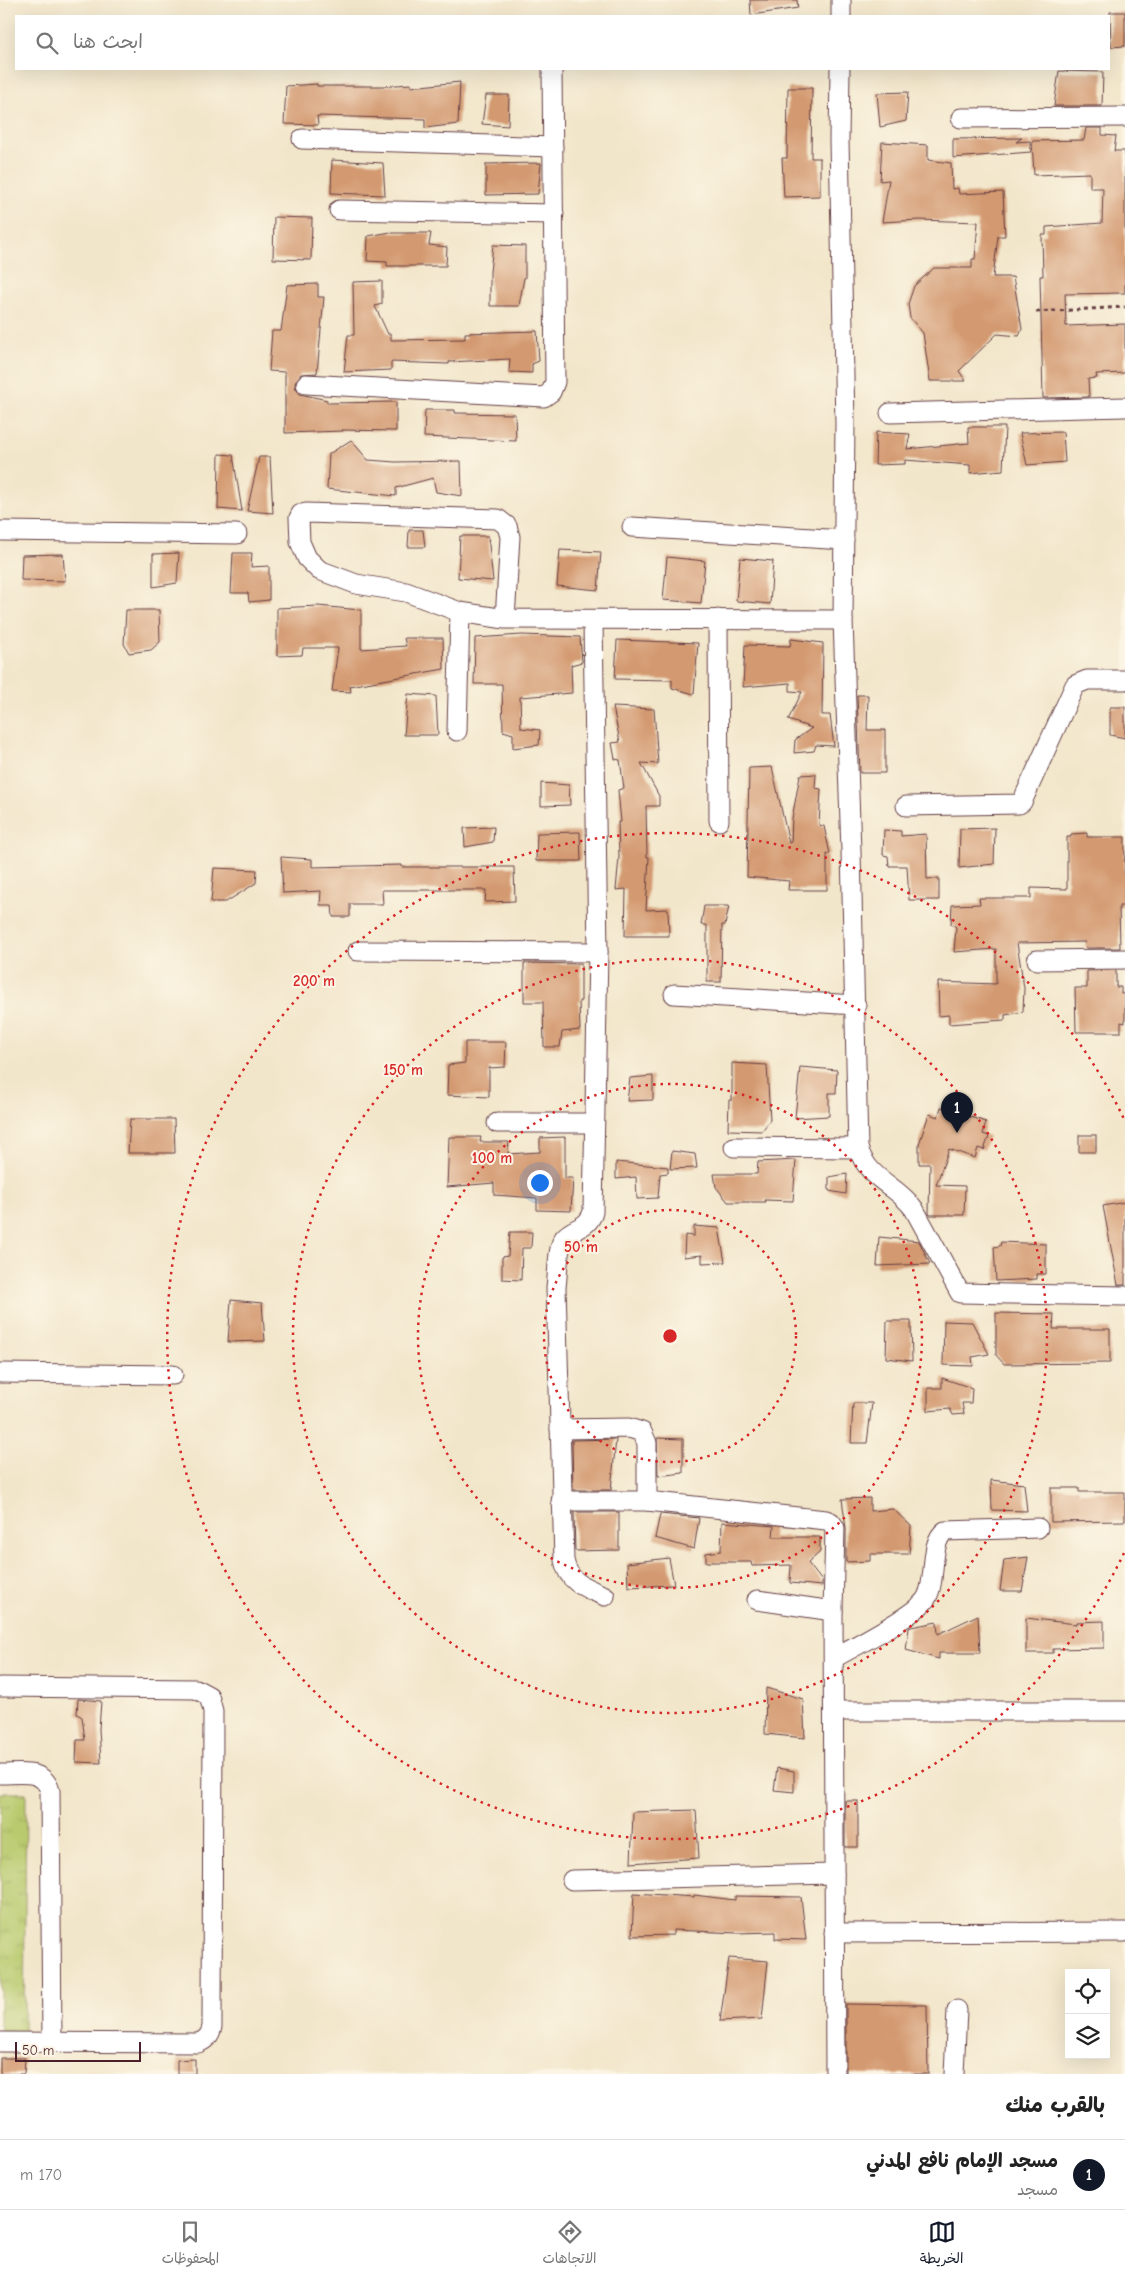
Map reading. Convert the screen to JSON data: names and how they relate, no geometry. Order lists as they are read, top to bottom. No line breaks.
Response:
{"scale_bar":"50 m","page":{"search":"ابحث هنا","pins":"1","scale":"50 m","heading":"بالقرب منك","list":[{"mark":"1","name":"مسجد الإمام نافع المدني","note":"مسجد","value":"170 m"}],"nav":["الخريطة","الاتجاهات","المحفوظات"]},"rings":["200 m","150 m","100 m","50 m"]}
